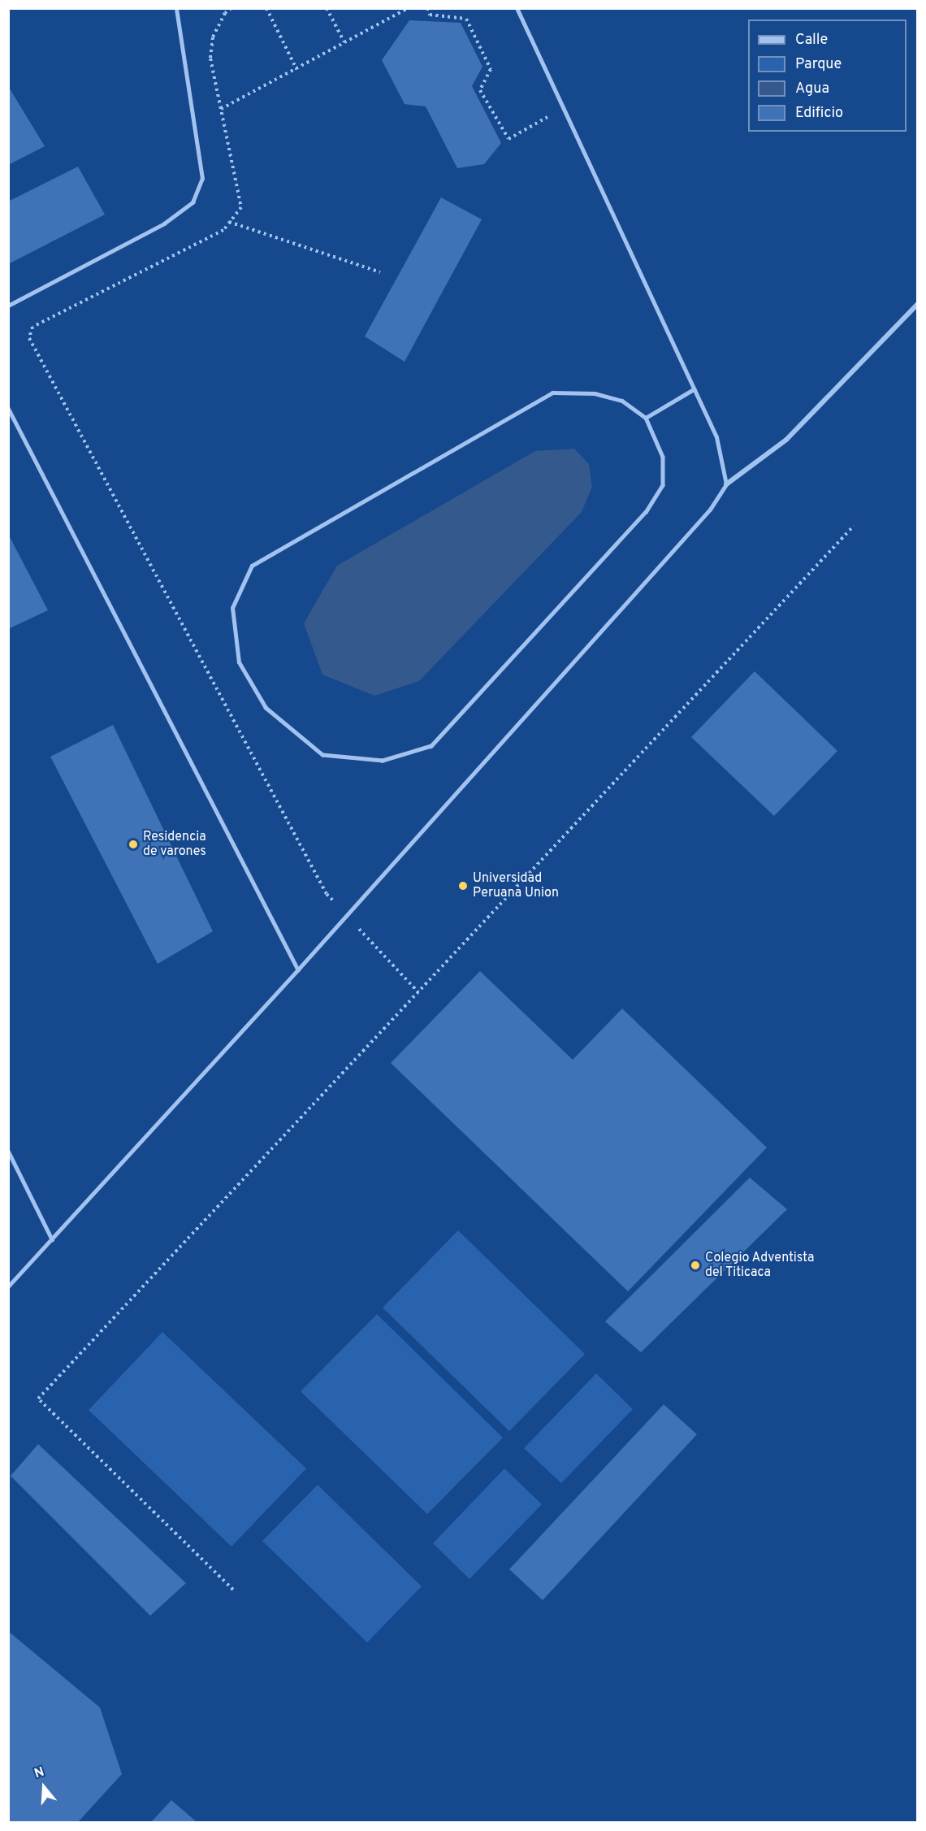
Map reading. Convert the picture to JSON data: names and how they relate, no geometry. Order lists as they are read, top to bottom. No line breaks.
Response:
{"places":["Residencia de varones","Universidad Peruana Union","Colegio Adventista del Titicaca"],"legend":["Calle","Parque","Agua","Edificio"],"north":"top"}
